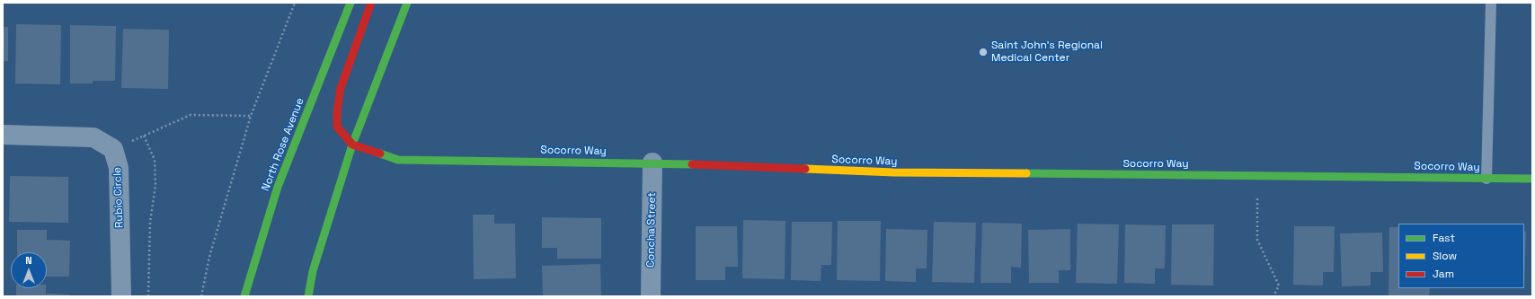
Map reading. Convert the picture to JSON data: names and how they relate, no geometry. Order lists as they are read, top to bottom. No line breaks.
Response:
{"streets":{"street":["North Rose Avenue","Socorro Way","Rubio Circle","Concha Street"]},"crossings":[["Socorro Way","Concha Street"]],"places":["Saint John's Regional Medical Center"],"legend":["Fast","Slow","Jam"],"north":"top"}
